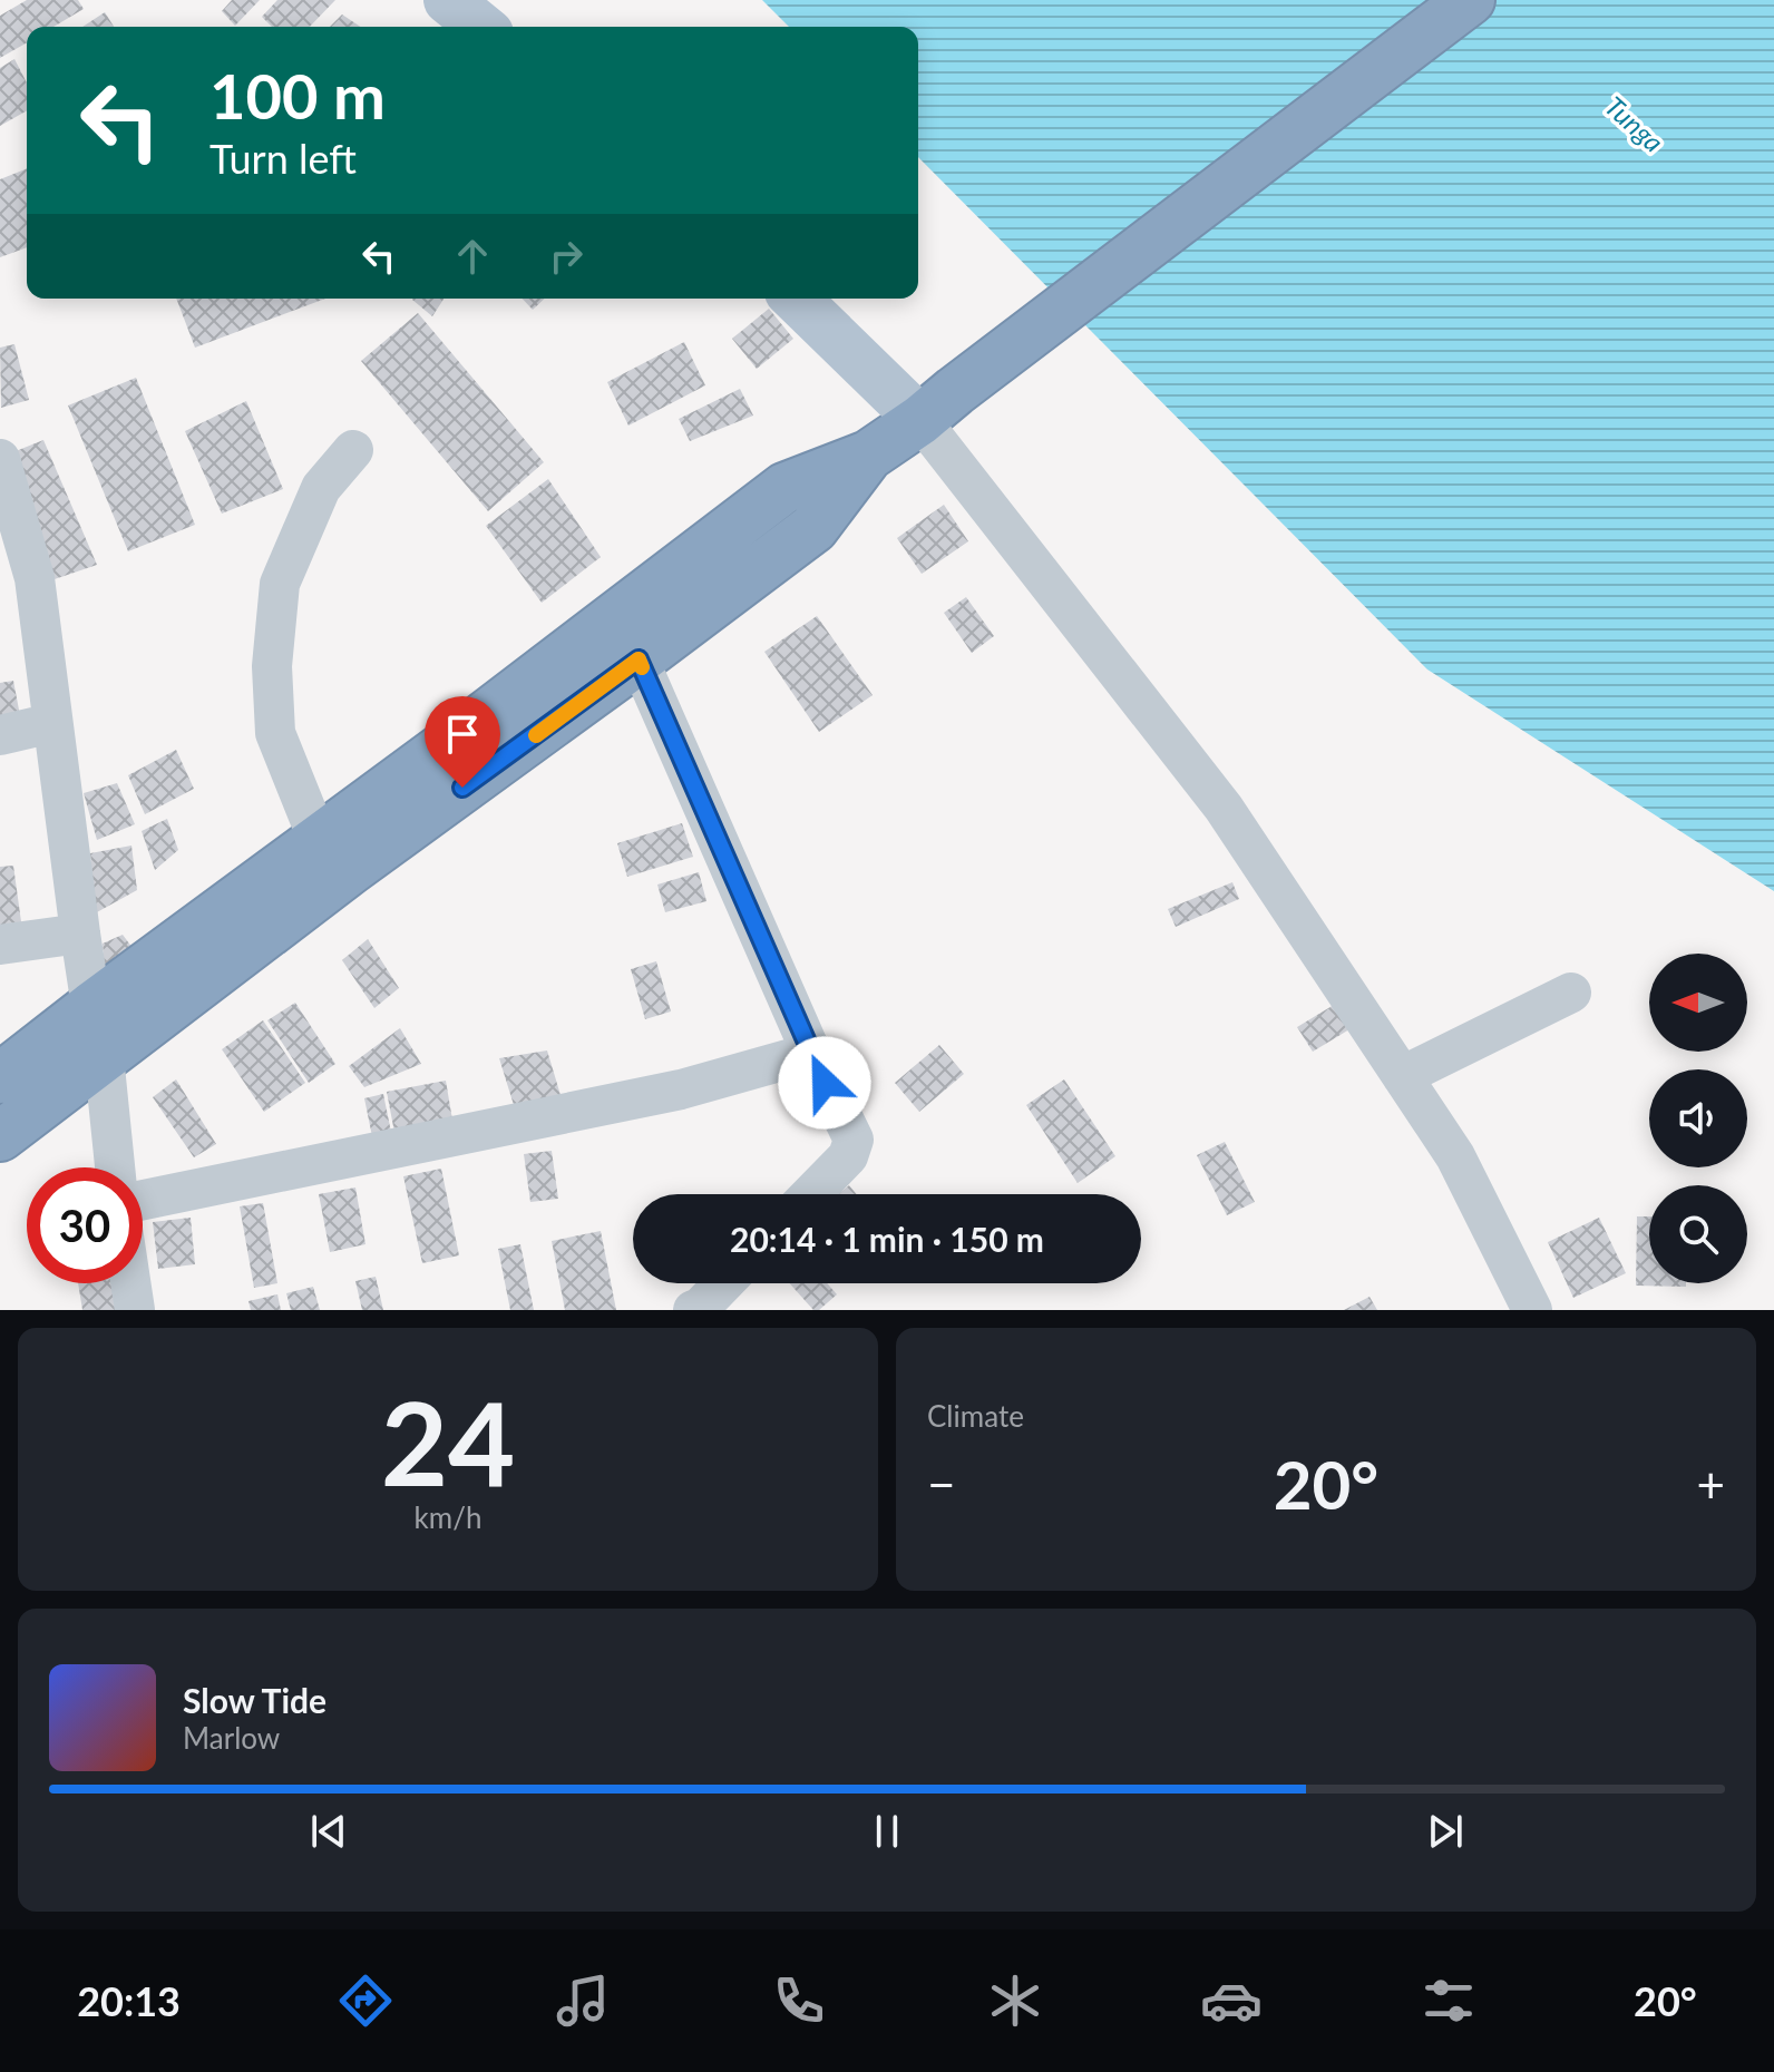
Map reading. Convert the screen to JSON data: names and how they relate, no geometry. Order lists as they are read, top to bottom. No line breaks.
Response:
{"water":["Tunga"],"north":"left","page":{"turn":["100 m","Turn left"],"limit":"30","trip":"20:14 · 1 min · 150 m","tile":[["24","km/h"],"Climate"],"heat":["−","20°","+"],"song":["Slow Tide","Marlow"],"tabs":["20:13","20°"]}}
